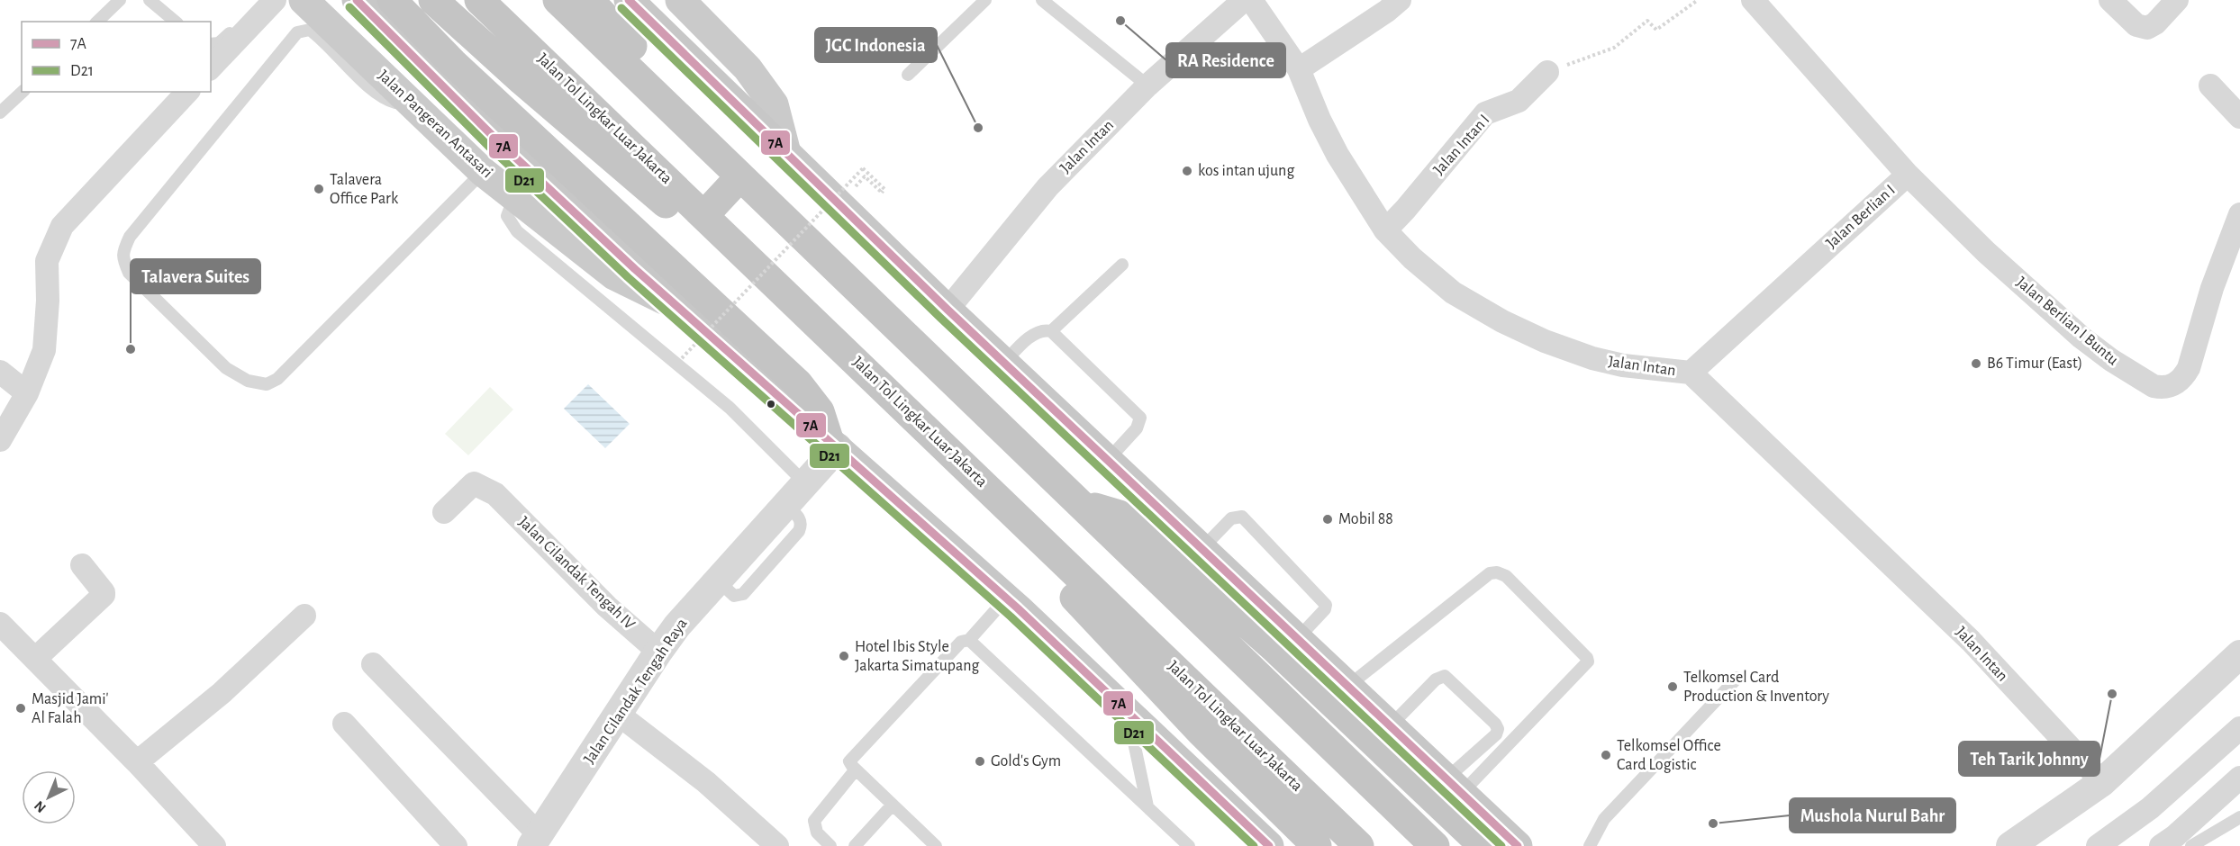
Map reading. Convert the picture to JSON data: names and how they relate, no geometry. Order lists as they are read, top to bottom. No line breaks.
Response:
{"streets":{"highway":["Jalan Tol Lingkar Luar Jakarta"],"main road":["Jalan Pangeran Antasari"],"street":["Jalan Intan I","Jalan Intan","Jalan Berlian I","Jalan Berlian I Buntu","Jalan Cilandak Tengah IV","Jalan Cilandak Tengah Raya"]},"crossings":[["Jalan Intan I","Jalan Intan"],["Jalan Intan","Jalan Berlian I"],["Jalan Berlian I","Jalan Berlian I Buntu"],["Jalan Cilandak Tengah IV","Jalan Cilandak Tengah Raya"]],"places":["RA Residence","JGC Indonesia","kos intan ujung","Talavera Office Park","Talavera Suites","B6 Timur (East)","Mobil 88","Hotel Ibis Style Jakarta Simatupang","Telkomsel Card Production & Inventory","Teh Tarik Johnny","Masjid Jami' Al Falah","Telkomsel Office Card Logistic","Gold's Gym","Mushola Nurul Bahr"],"lines":["transit line 7A","transit line D21"],"legend":["7A","D21"],"north":"bottom left"}
